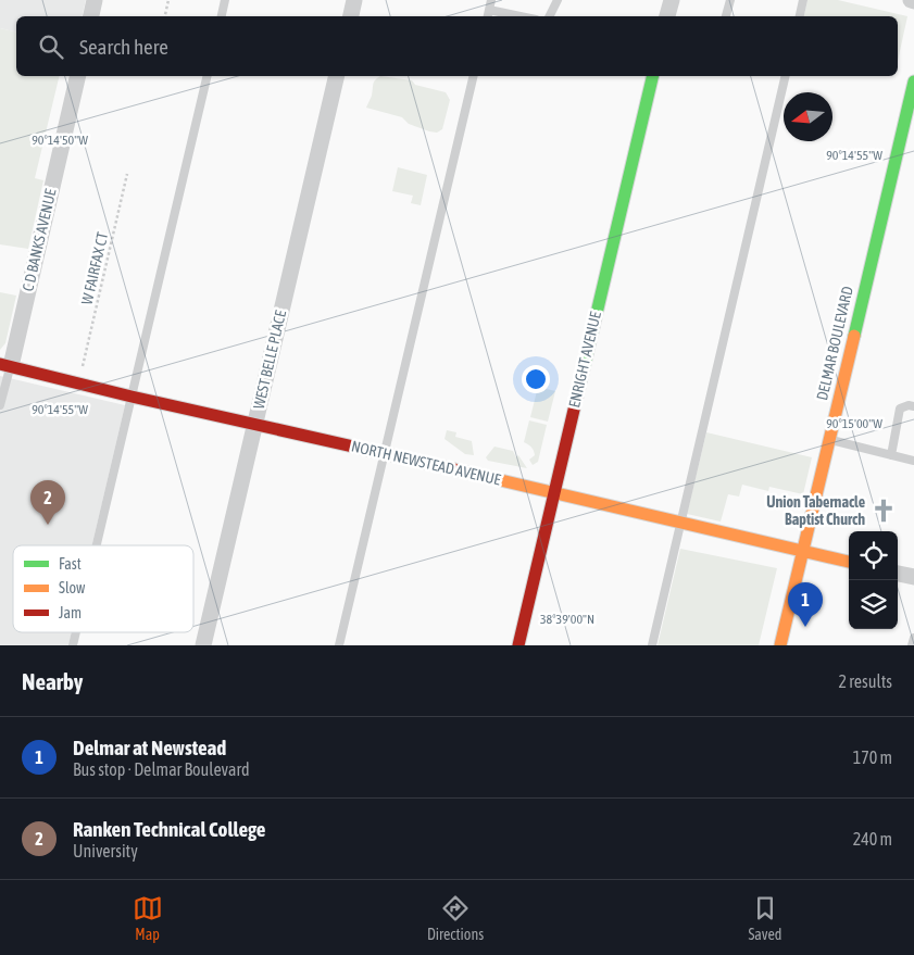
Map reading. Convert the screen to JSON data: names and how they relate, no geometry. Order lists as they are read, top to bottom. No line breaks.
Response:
{"streets":{"street":["C D BANKS AVENUE","DELMAR BOULEVARD","WEST BELLE PLACE","ENRIGHT AVENUE","NORTH NEWSTEAD AVENUE"],"path":["W FAIRFAX CT"]},"crossings":[["C D BANKS AVENUE","NORTH NEWSTEAD AVENUE"],["DELMAR BOULEVARD","NORTH NEWSTEAD AVENUE"],["WEST BELLE PLACE","NORTH NEWSTEAD AVENUE"],["ENRIGHT AVENUE","NORTH NEWSTEAD AVENUE"]],"places":{"church":["Union Tabernacle Baptist Church"]},"legend":["Fast","Slow","Jam"],"north":"left","page":{"search":"Search here","pins":["2","1"],"heading":["Nearby","2 results"],"list":[{"mark":"1","name":"Delmar at Newstead","note":"Bus stop · Delmar Boulevard","value":"170 m"},{"mark":"2","name":"Ranken Technical College","note":"University","value":"240 m"}],"nav":["Map","Directions","Saved"]},"coordinates":["90°14'50\"W","90°14'55\"W","90°15'00\"W","38°39'00\"N"]}
